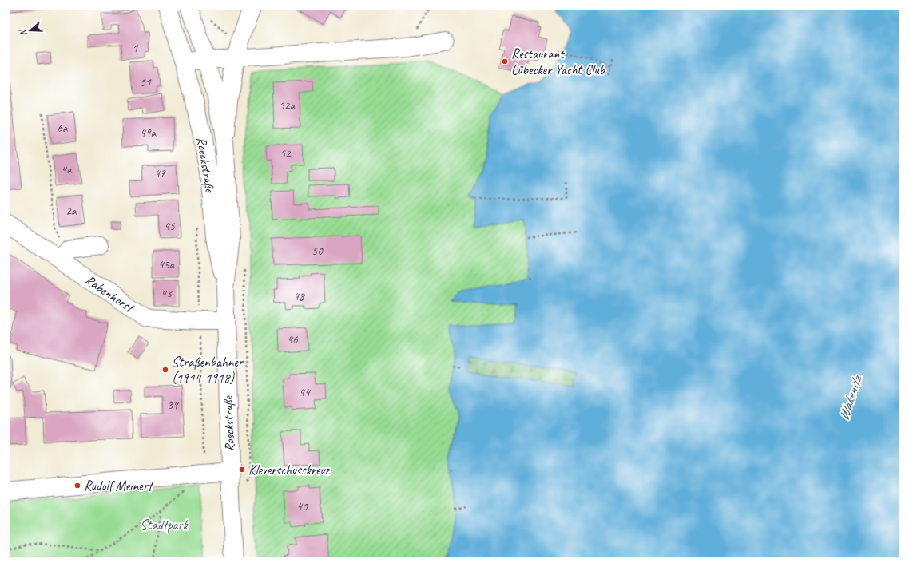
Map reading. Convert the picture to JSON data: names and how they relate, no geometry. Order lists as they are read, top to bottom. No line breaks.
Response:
{"streets":{"main road":["Roeckstraße","Rabenhorst"]},"crossings":[["Roeckstraße","Rabenhorst"]],"water":["Wakenitz"],"parks":["Stadtpark"],"places":["Restaurant Lübecker Yacht Club","Straßenbahner (1914-1918)","Kleverschusskreuz","Rudolf Meinert"],"house_numbers":["1","51","52a","6a","49a","52","4a","47","2a","45","50","43a","43","48","46","44","39","40"],"north":"left"}
